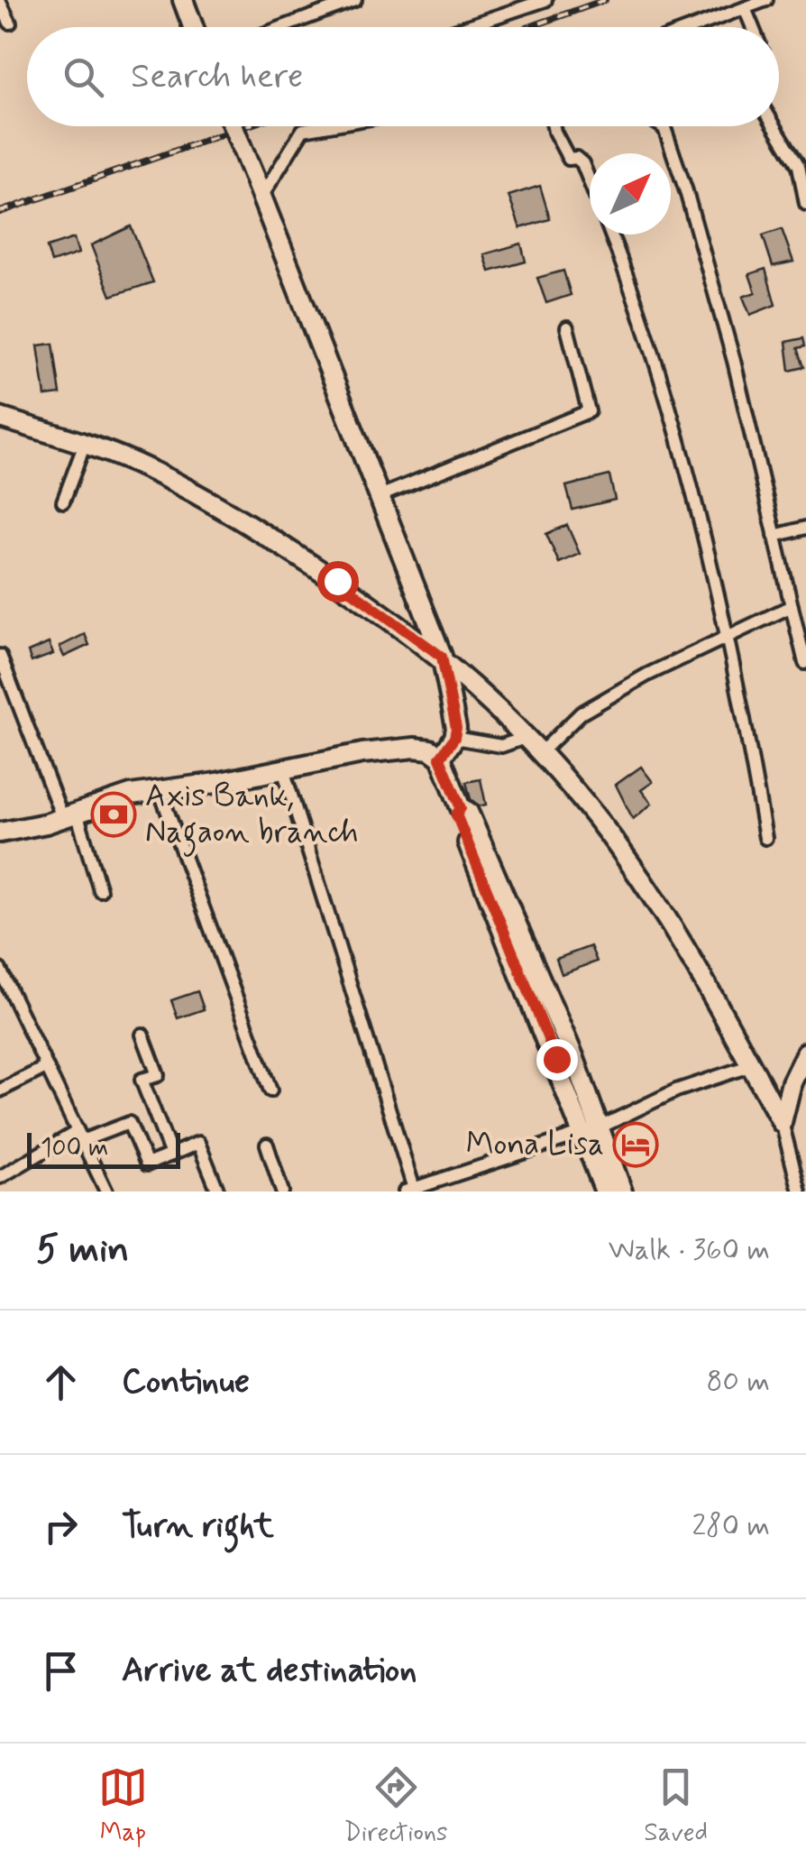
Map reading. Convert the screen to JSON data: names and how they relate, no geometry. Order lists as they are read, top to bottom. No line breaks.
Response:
{"places":{"bank":["Axis Bank, Nagaon branch"],"hotel":["Mona Lisa"]},"scale_bar":"100 m","north":"top right","page":{"search":"Search here","scale":"100 m","heading":["5 min","Walk · 360 m"],"list":[["Continue","80 m"],["Turn right","280 m"],"Arrive at destination"],"nav":["Map","Directions","Saved"]}}
